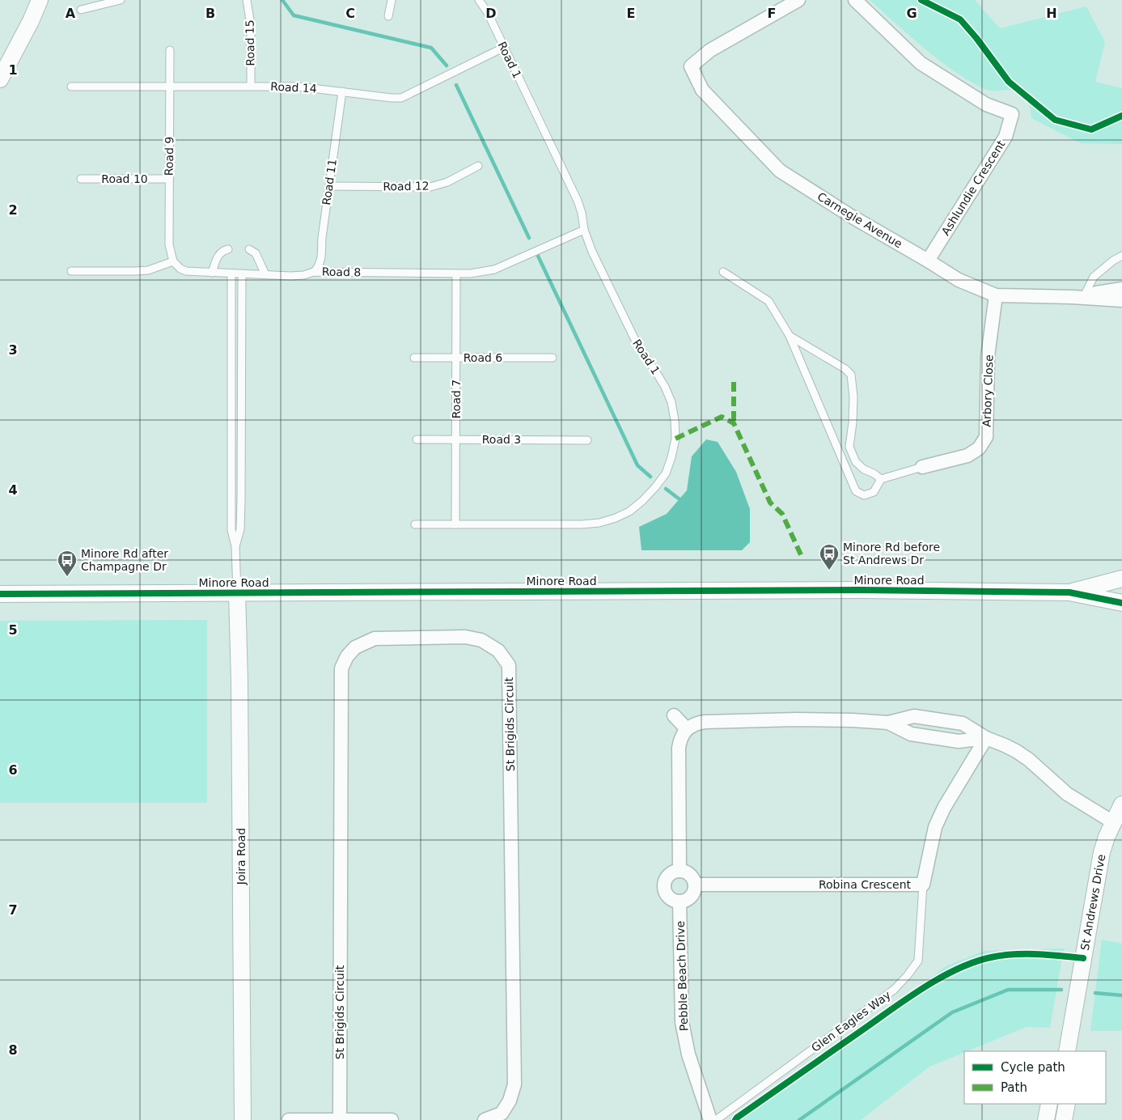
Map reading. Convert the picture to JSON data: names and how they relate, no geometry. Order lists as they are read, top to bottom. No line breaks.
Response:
{"streets":{"street":["Ashlundie Crescent","Carnegie Avenue","Arbory Close","Minore Road","St Brigids Circuit","Joira Road","Robina Crescent","St Andrews Drive","Pebble Beach Drive"],"lane":["Road 15","Road 1","Road 14","Road 9","Road 10","Road 11","Road 12","Road 8","Road 6","Road 7","Road 3","Glen Eagles Way"]},"crossings":[["Road 15","Road 14"],["Road 1","Road 14"],["Road 1","Road 8"],["Road 1","Road 7"],["Road 14","Road 9"],["Road 14","Road 11"],["Road 9","Road 10"],["Road 9","Road 8"],["Road 11","Road 12"],["Road 11","Road 8"],["Ashlundie Crescent","Carnegie Avenue"],["Carnegie Avenue","Arbory Close"],["Road 8","Road 7"],["Road 6","Road 7"],["Road 7","Road 3"],["Minore Road","Joira Road"],["Robina Crescent","Pebble Beach Drive"],["Robina Crescent","Glen Eagles Way"]],"places":{"bus stop":["Minore Rd before St Andrews Dr","Minore Rd after Champagne Dr"]},"legend":["Cycle path","Path"],"grid":{"columns":["A","B","C","D","E","F","G","H"],"rows":["1","2","3","4","5","6","7","8"]}}
